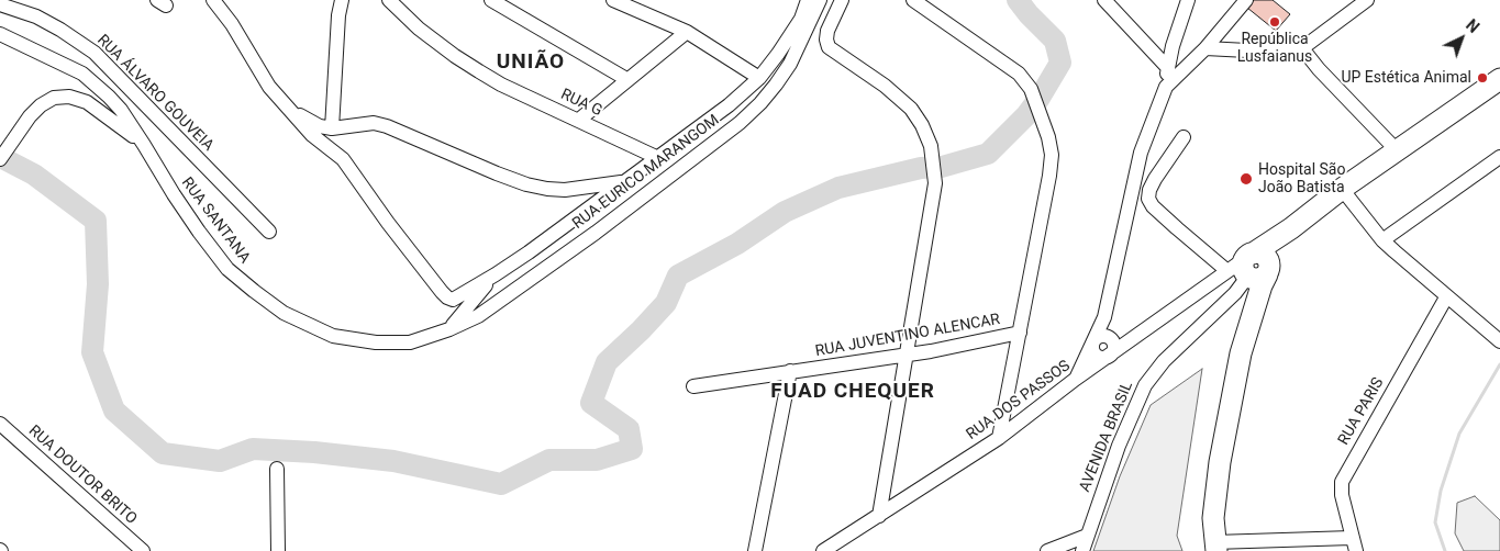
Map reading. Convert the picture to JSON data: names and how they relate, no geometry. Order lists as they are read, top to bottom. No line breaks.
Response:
{"streets":{"street":["RUA ÁLVARO GOUVEIA","RUA G","RUA EURICO MARANGOM","RUA SANTANA","RUA JUVENTINO ALENCAR","RUA DOS PASSOS","RUA PARIS","AVENIDA BRASIL","RUA DOUTOR BRITO"]},"crossings":[["RUA G","RUA EURICO MARANGOM"],["RUA EURICO MARANGOM","RUA SANTANA"],["RUA JUVENTINO ALENCAR","RUA DOS PASSOS"],["RUA DOS PASSOS","AVENIDA BRASIL"]],"districts":["UNIÃO","FUAD CHEQUER"],"places":["República Lusfaianus","UP Estética Animal","Hospital São João Batista"],"north":"top right"}
